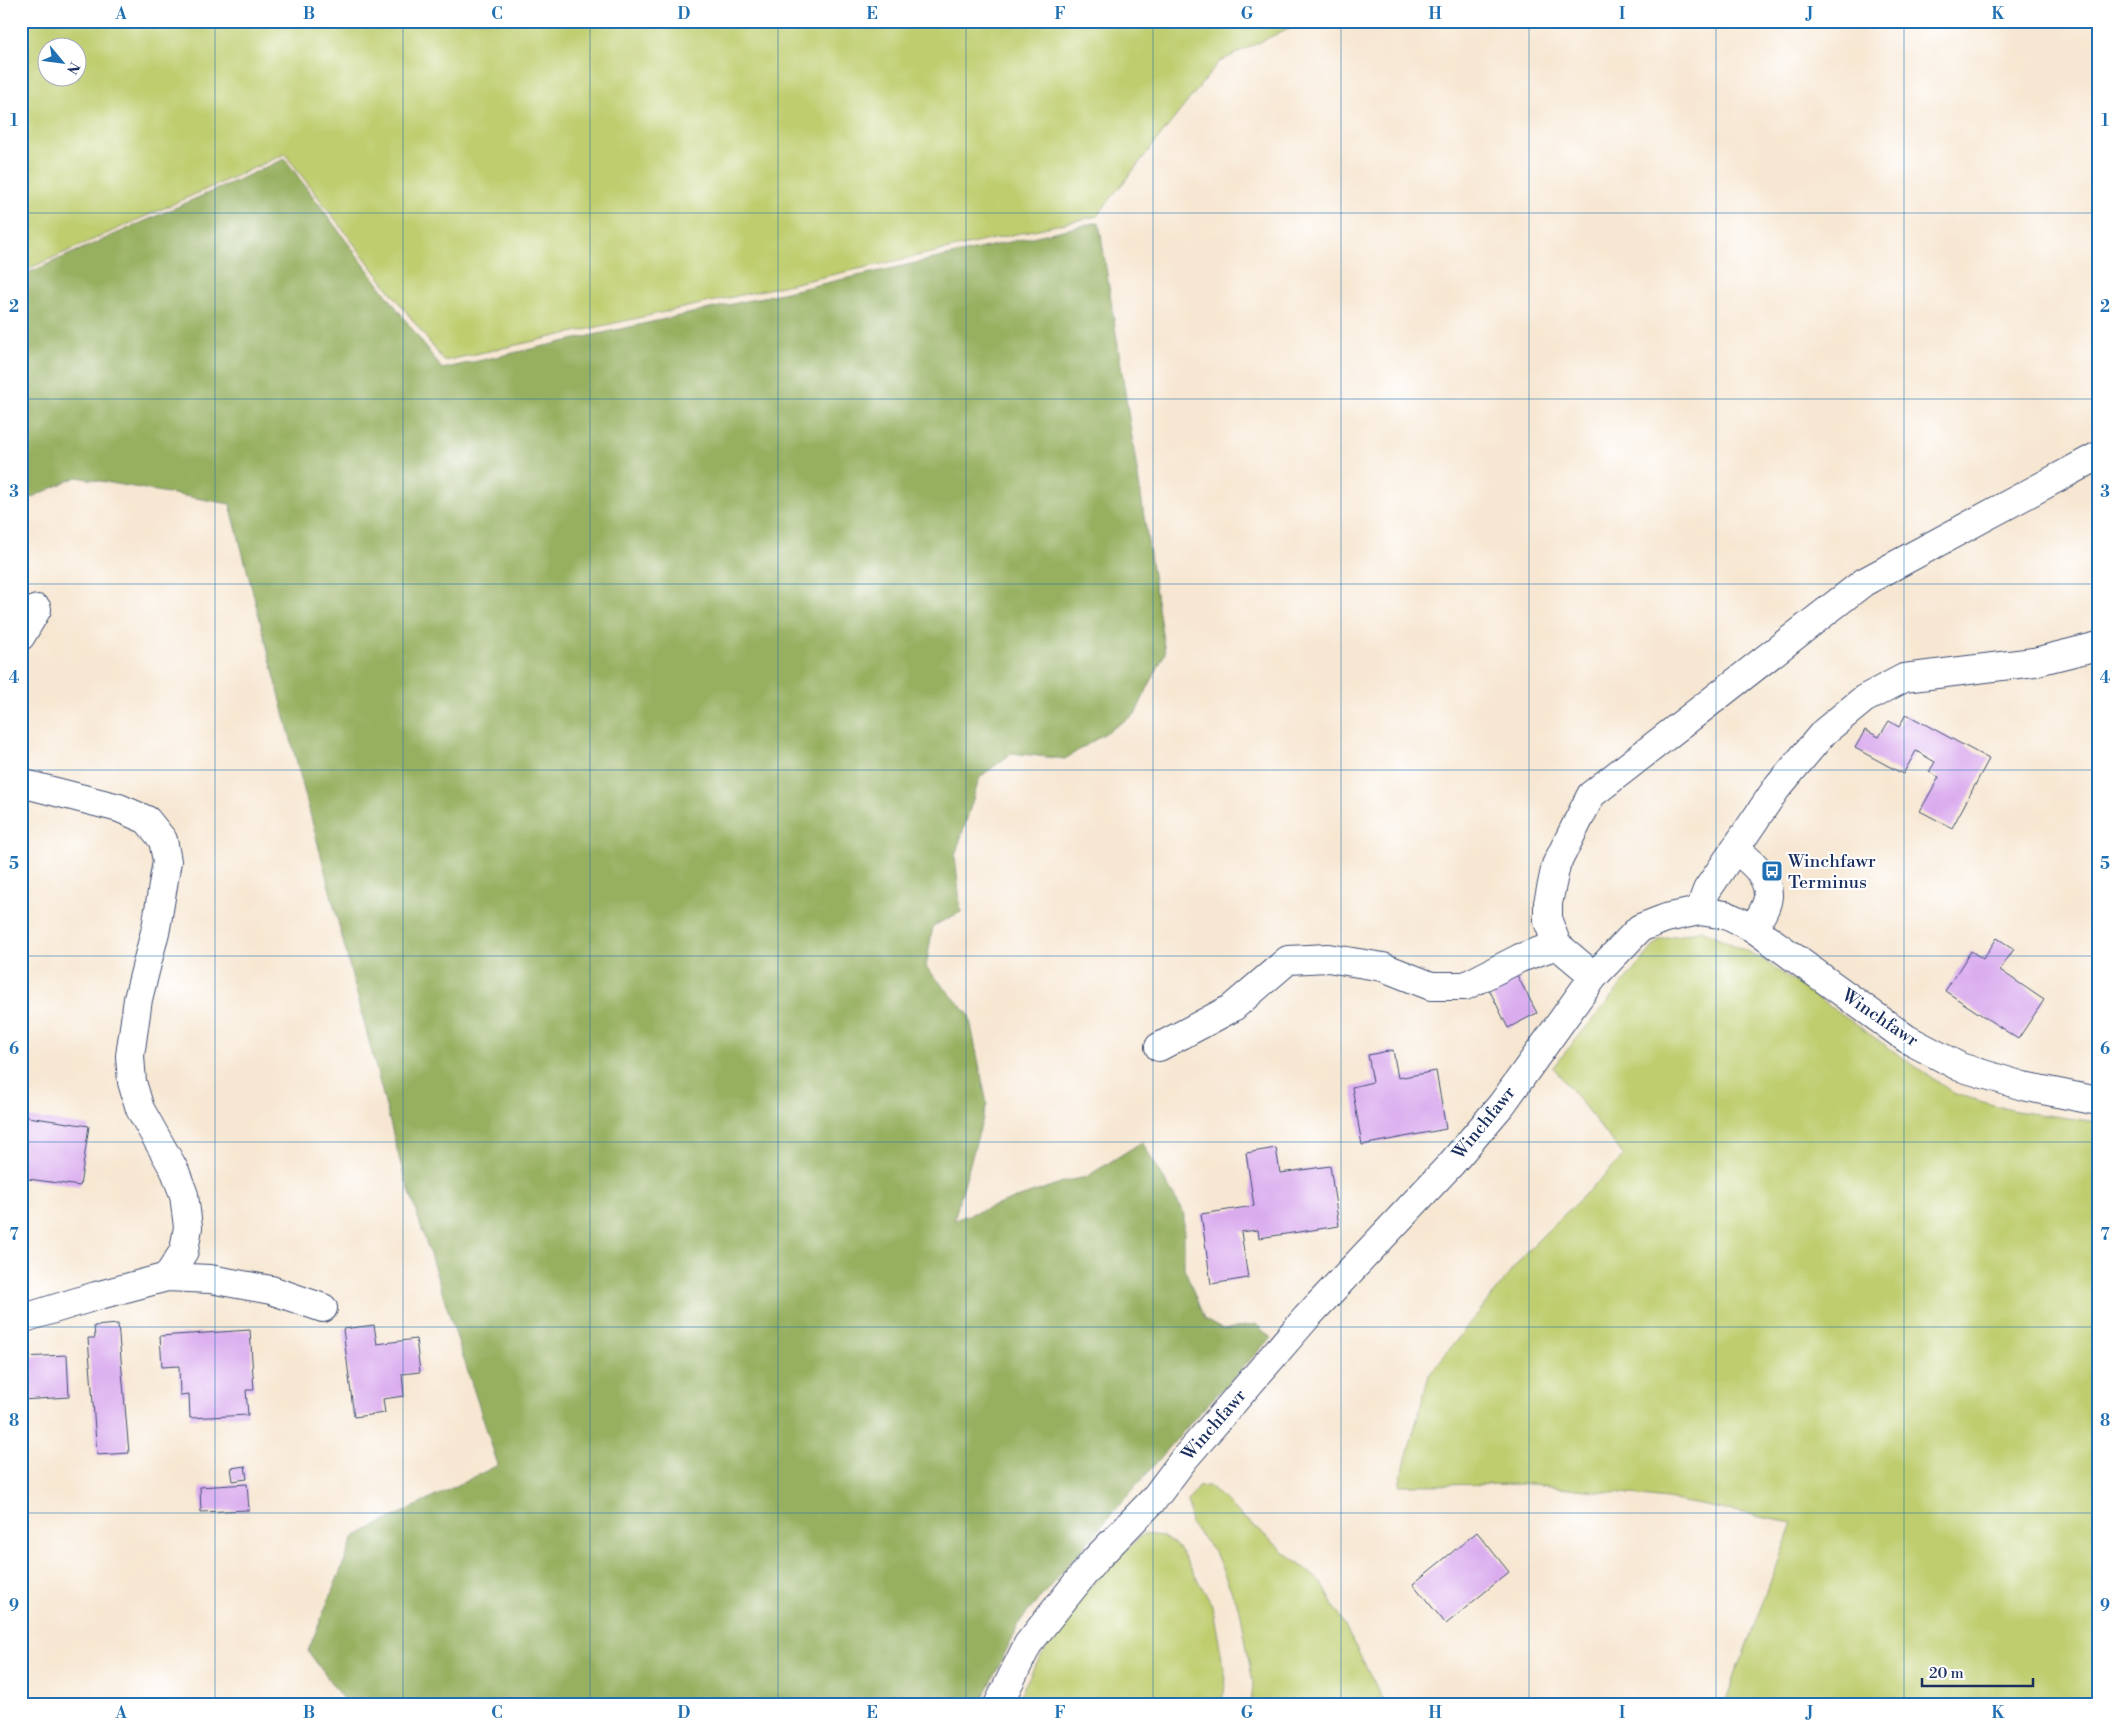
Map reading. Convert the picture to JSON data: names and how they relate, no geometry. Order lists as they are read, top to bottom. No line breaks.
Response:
{"streets":{"street":["Winchfawr"]},"places":{"bus stop":["Winchfawr Terminus"]},"scale_bar":"20 m","north":"bottom right","grid":{"columns":["A","B","C","D","E","F","G","H","I","J","K"],"rows":["1","2","3","4","5","6","7","8","9"]}}
